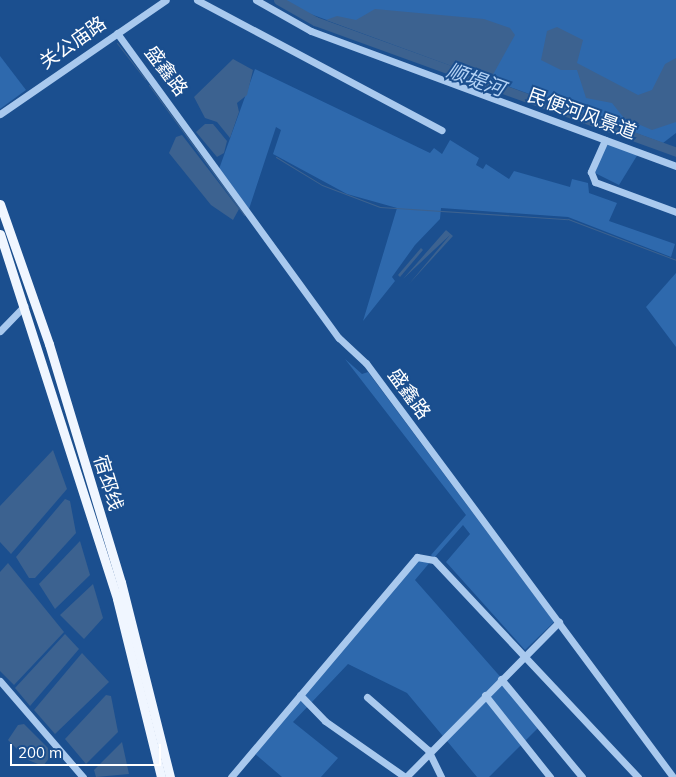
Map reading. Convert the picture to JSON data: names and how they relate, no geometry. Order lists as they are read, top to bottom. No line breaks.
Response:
{"streets":{"main road":["宿邳线"],"street":["关公庙路","盛鑫路","民便河风景道"]},"crossings":[["关公庙路","盛鑫路"]],"water":["顺堤河"],"scale_bar":"200 m"}
